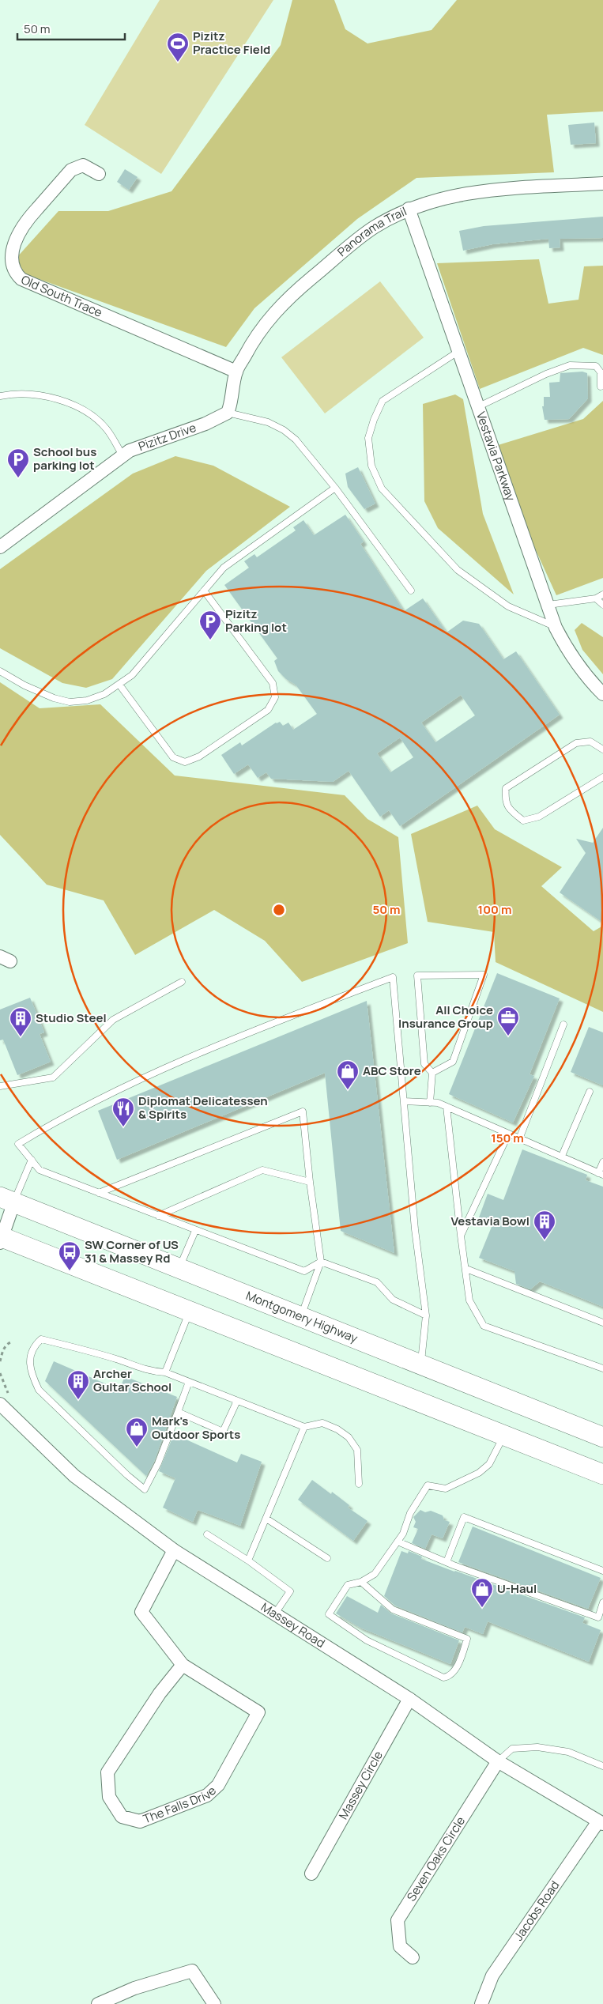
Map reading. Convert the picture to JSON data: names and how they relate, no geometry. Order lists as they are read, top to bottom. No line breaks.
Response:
{"streets":{"main road":["Montgomery Highway"],"street":["Panorama Trail","Old South Trace","Pizitz Drive","Vestavia Parkway","Massey Road","Massey Circle","The Falls Drive","Seven Oaks Circle","Jacobs Road"]},"crossings":[["Panorama Trail","Old South Trace"],["Panorama Trail","Pizitz Drive"],["Panorama Trail","Vestavia Parkway"],["Massey Road","Massey Circle"],["Massey Road","The Falls Drive"],["Massey Road","Seven Oaks Circle"],["Massey Road","Jacobs Road"]],"places":{"sports":["Pizitz Practice Field"],"parking":["School bus parking lot","Pizitz Parking lot"],"office":["All Choice Insurance Group"],"building":["Studio Steel","Vestavia Bowl","Archer Gultar School"],"shop":["ABC Store","Mark's Outdoor Sports","U-Haul"],"restaurant":["Diplomat Delicatessen & Spirits"],"bus stop":["SW Corner of US 31 & Massey Rd"]},"scale_bar":"50 m","rings":["50 m","100 m","150 m"]}
